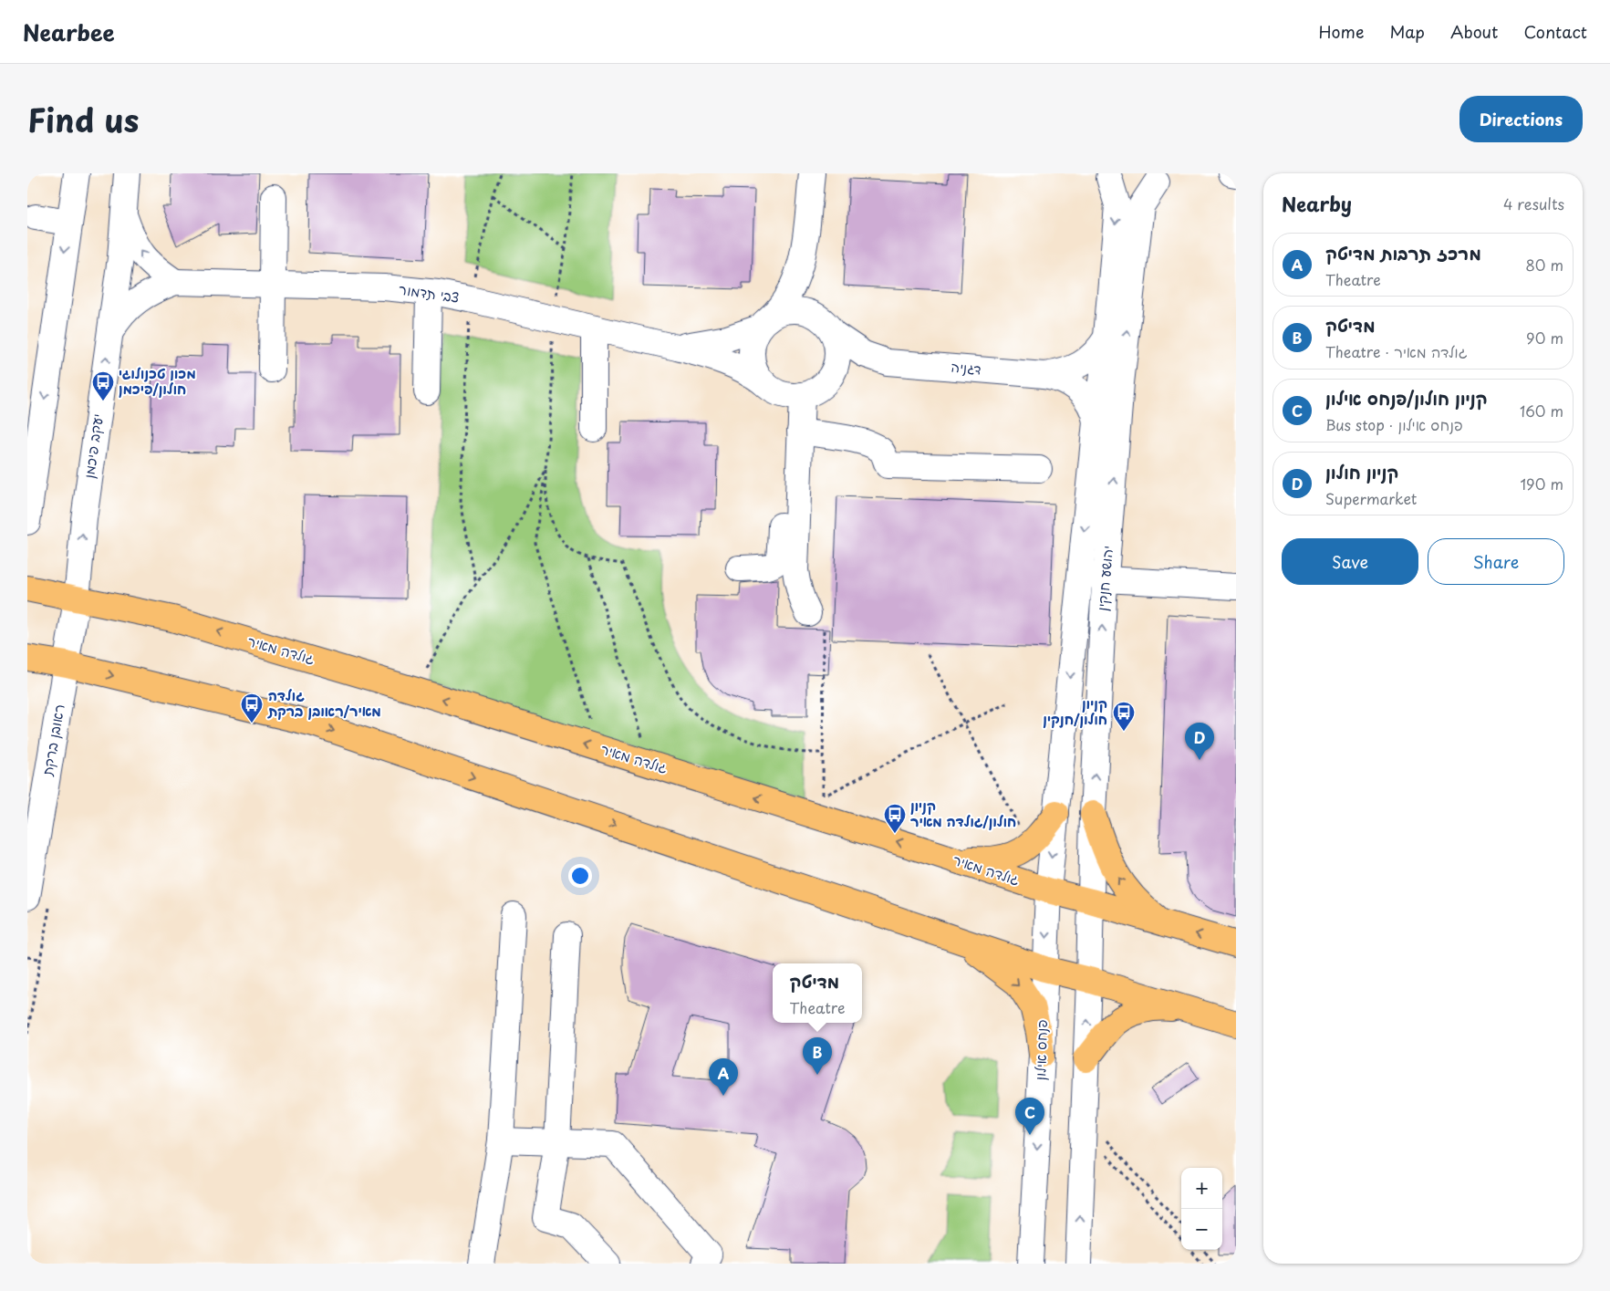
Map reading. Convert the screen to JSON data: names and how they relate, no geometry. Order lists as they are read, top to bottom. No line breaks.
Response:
{"streets":{"main road":["גולדה מאיר"],"street":["צבי תדמור","דגניה","יעקב פיכמן","יהושע חנקין","ראובן ברקת","פנחס אילון"]},"crossings":[["צבי תדמור","דגניה"],["דגניה","יהושע חנקין"],["יעקב פיכמן","גולדה מאיר"],["יעקב פיכמן","ראובן ברקת"],["יהושע חנקין","גולדה מאיר"],["יהושע חנקין","פנחס אילון"],["גולדה מאיר","פנחס אילון"]],"places":{"bus stop":["מכון טכנולוגי חולון/פיכמן","גולדה מאיר/ראובן ברקת","קניון חולון/חנקין","קניון חולון/גולדה מאיר"]},"page":{"header":"Nearbee","nav":["Home","Map","About","Contact"],"title":"Find us","buttons":["Directions",["Save","Share"]],"heading":["Nearby","4 results"],"list":[{"mark":"A","name":"מרכז תרבות מדיטק","note":"Theatre","value":"80 m"},{"mark":"B","name":"מדיטק","note":"Theatre · גולדה מאיר","value":"90 m"},{"mark":"C","name":"קניון חולון/פנחס אילון","note":"Bus stop · פנחס אילון","value":"160 m"},{"mark":"D","name":"קניון חולון","note":"Supermarket","value":"190 m"}],"pins":["D","B","A","C"],"popup":["מדיטק","Theatre"],"map_buttons":["+","−"]}}
